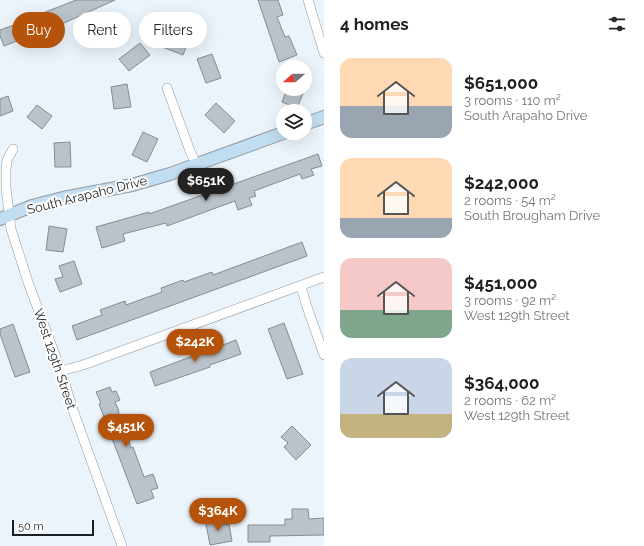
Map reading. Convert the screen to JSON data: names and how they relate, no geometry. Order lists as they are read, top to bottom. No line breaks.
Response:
{"streets":{"street":["South Arapaho Drive","West 129th Street"]},"crossings":[["South Arapaho Drive","West 129th Street"]],"scale_bar":"50 m","north":"left","page":{"heading":"4 homes","chip":["Buy","Rent","Filters"],"list":[{"name":"$651,000","note":"3 rooms · 110 m² · South Arapaho Drive"},{"name":"$242,000","note":"2 rooms · 54 m² · South Brougham Drive"},{"name":"$451,000","note":"3 rooms · 92 m² · West 129th Street"},{"name":"$364,000","note":"2 rooms · 62 m² · West 129th Street"}],"price":["$651K","$242K","$451K","$364K"],"scale":"50 m"}}
